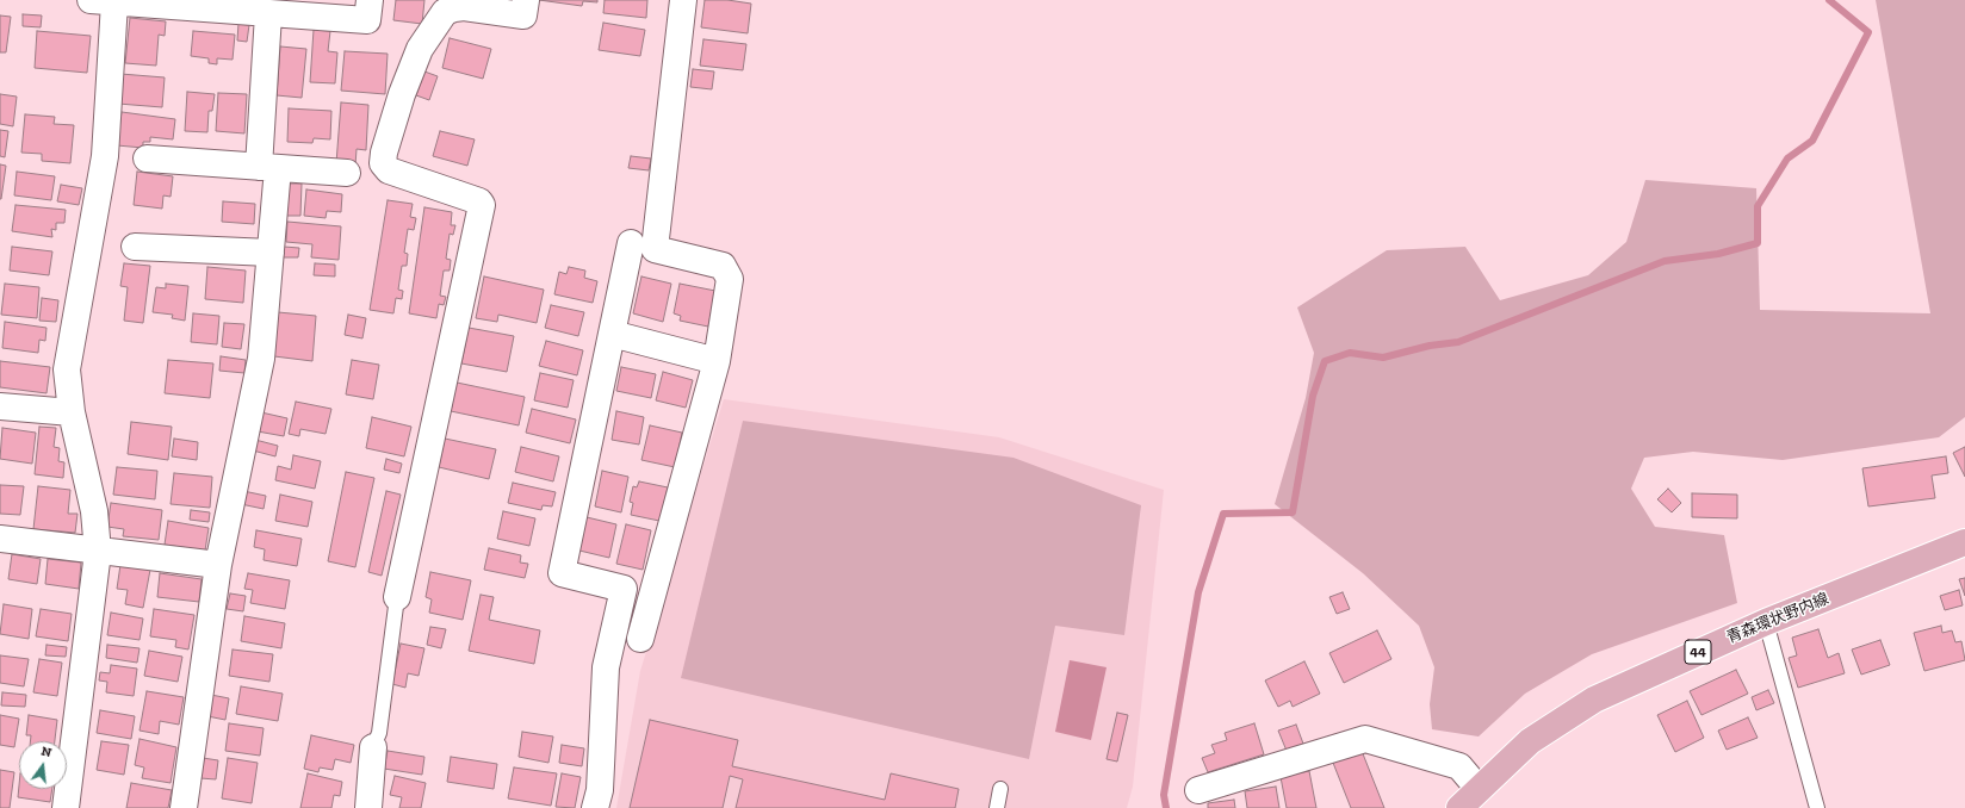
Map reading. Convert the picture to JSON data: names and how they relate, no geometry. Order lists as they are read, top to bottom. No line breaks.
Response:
{"streets":{"main road":["青森環状野内線","44"]},"north":"top"}
